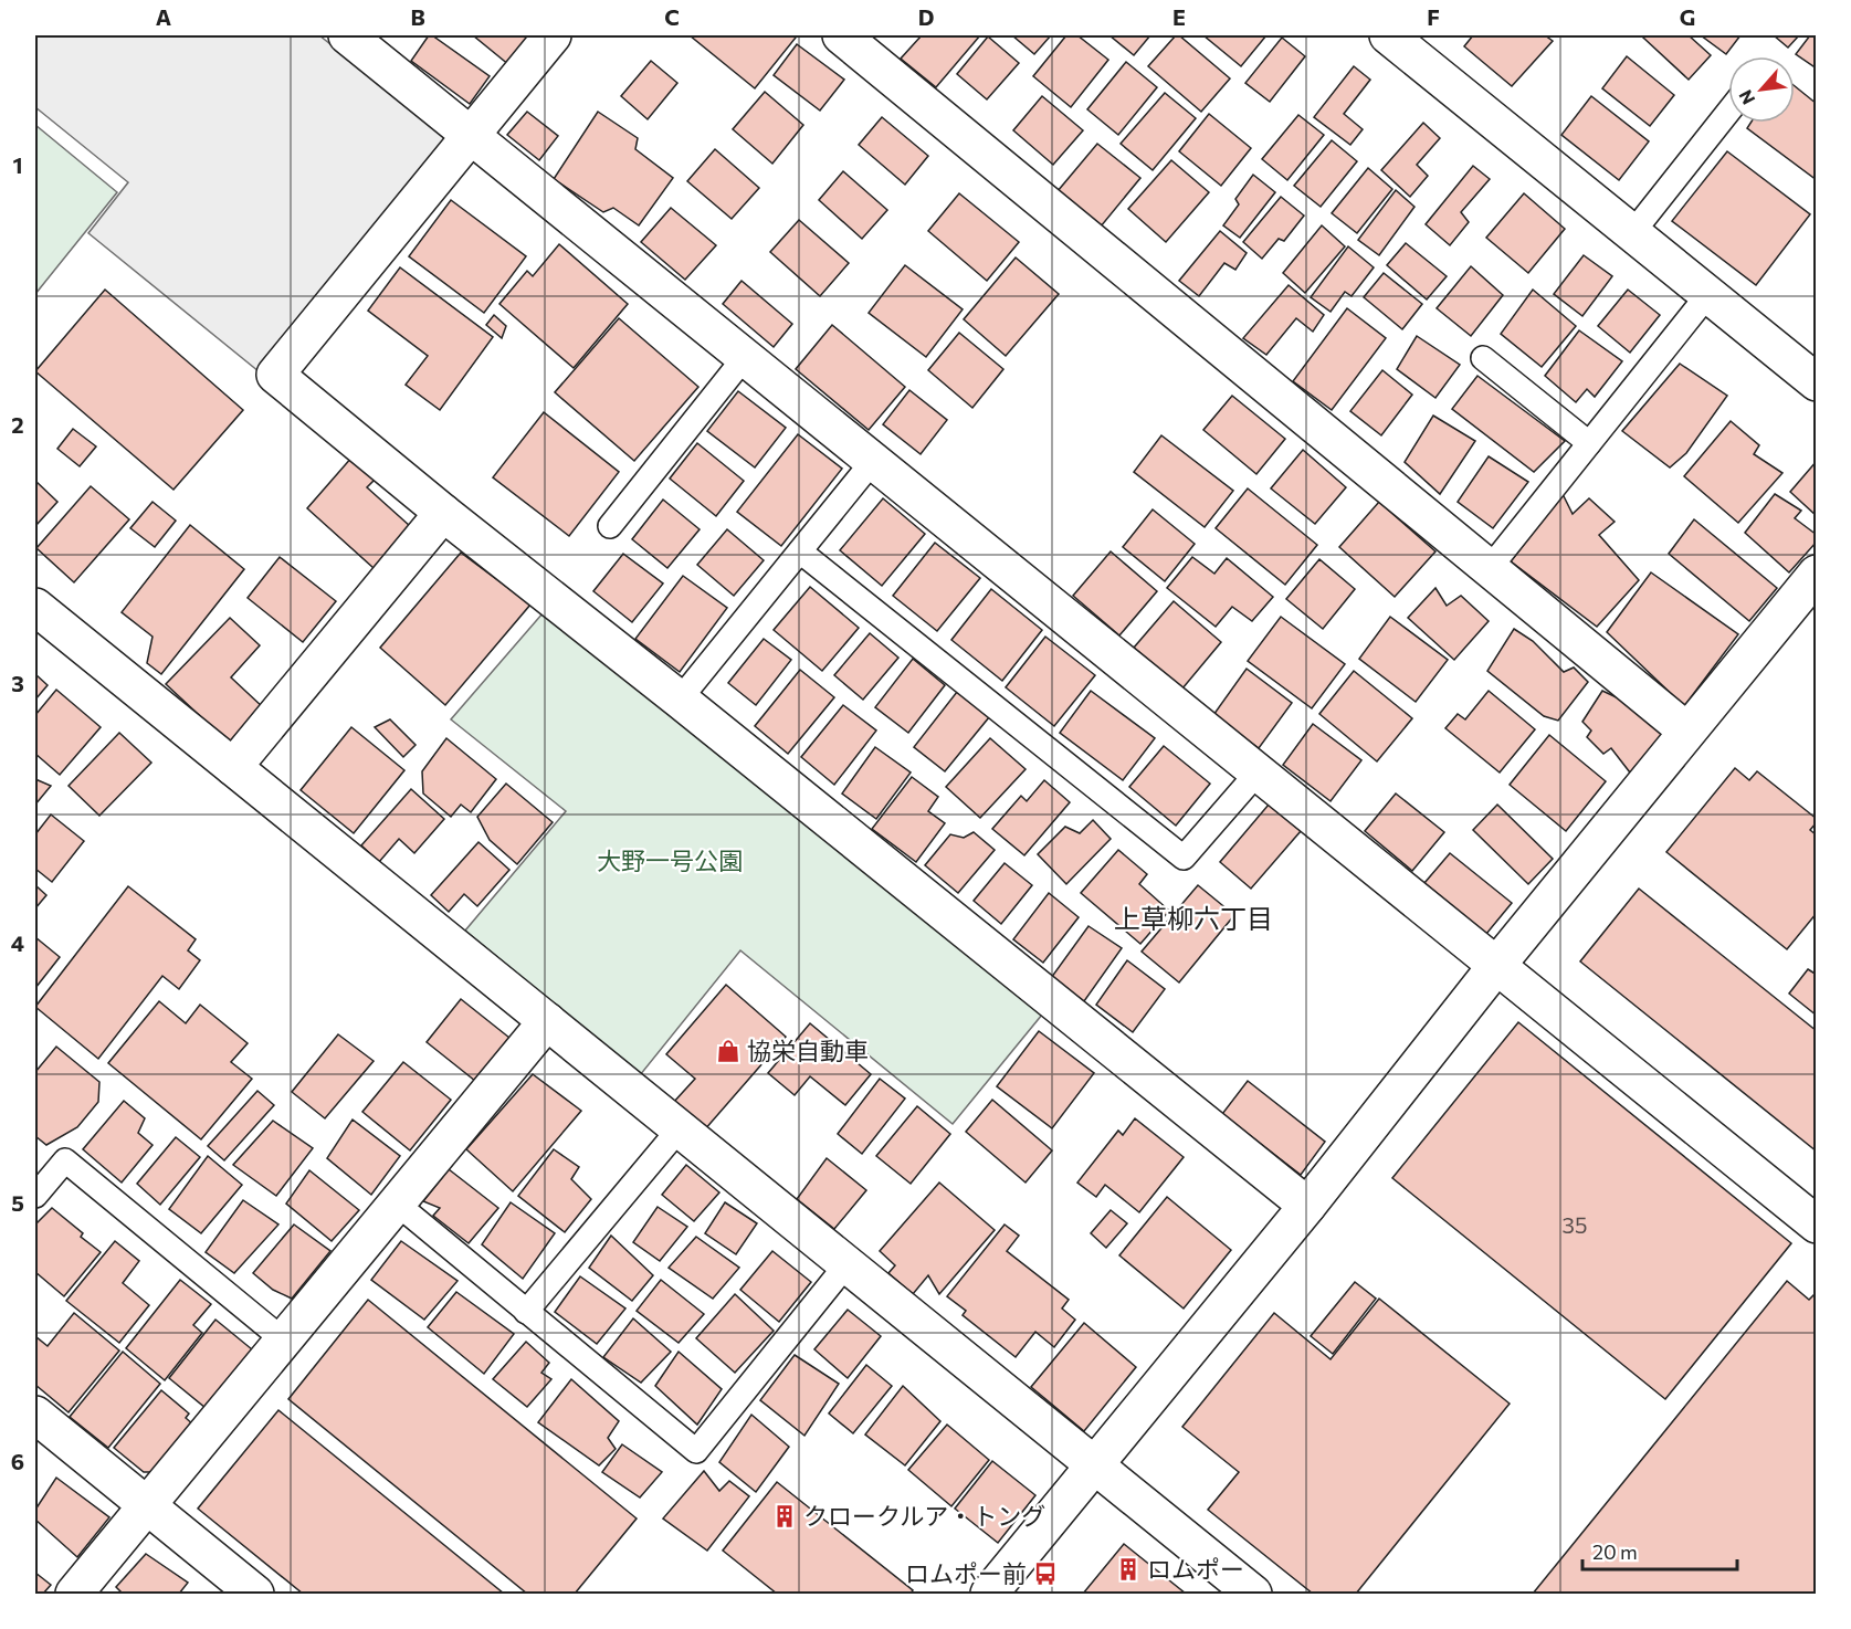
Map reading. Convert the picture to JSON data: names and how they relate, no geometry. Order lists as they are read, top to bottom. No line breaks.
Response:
{"districts":["上草柳六丁目"],"parks":["大野一号公園"],"places":{"shop":["協栄自動車"],"building":["クロークルア・トング","ロムポー"],"bus stop":["ロムポー前"]},"house_numbers":["35"],"scale_bar":"20 m","north":"bottom left","grid":{"columns":["A","B","C","D","E","F","G"],"rows":["1","2","3","4","5","6"]}}
